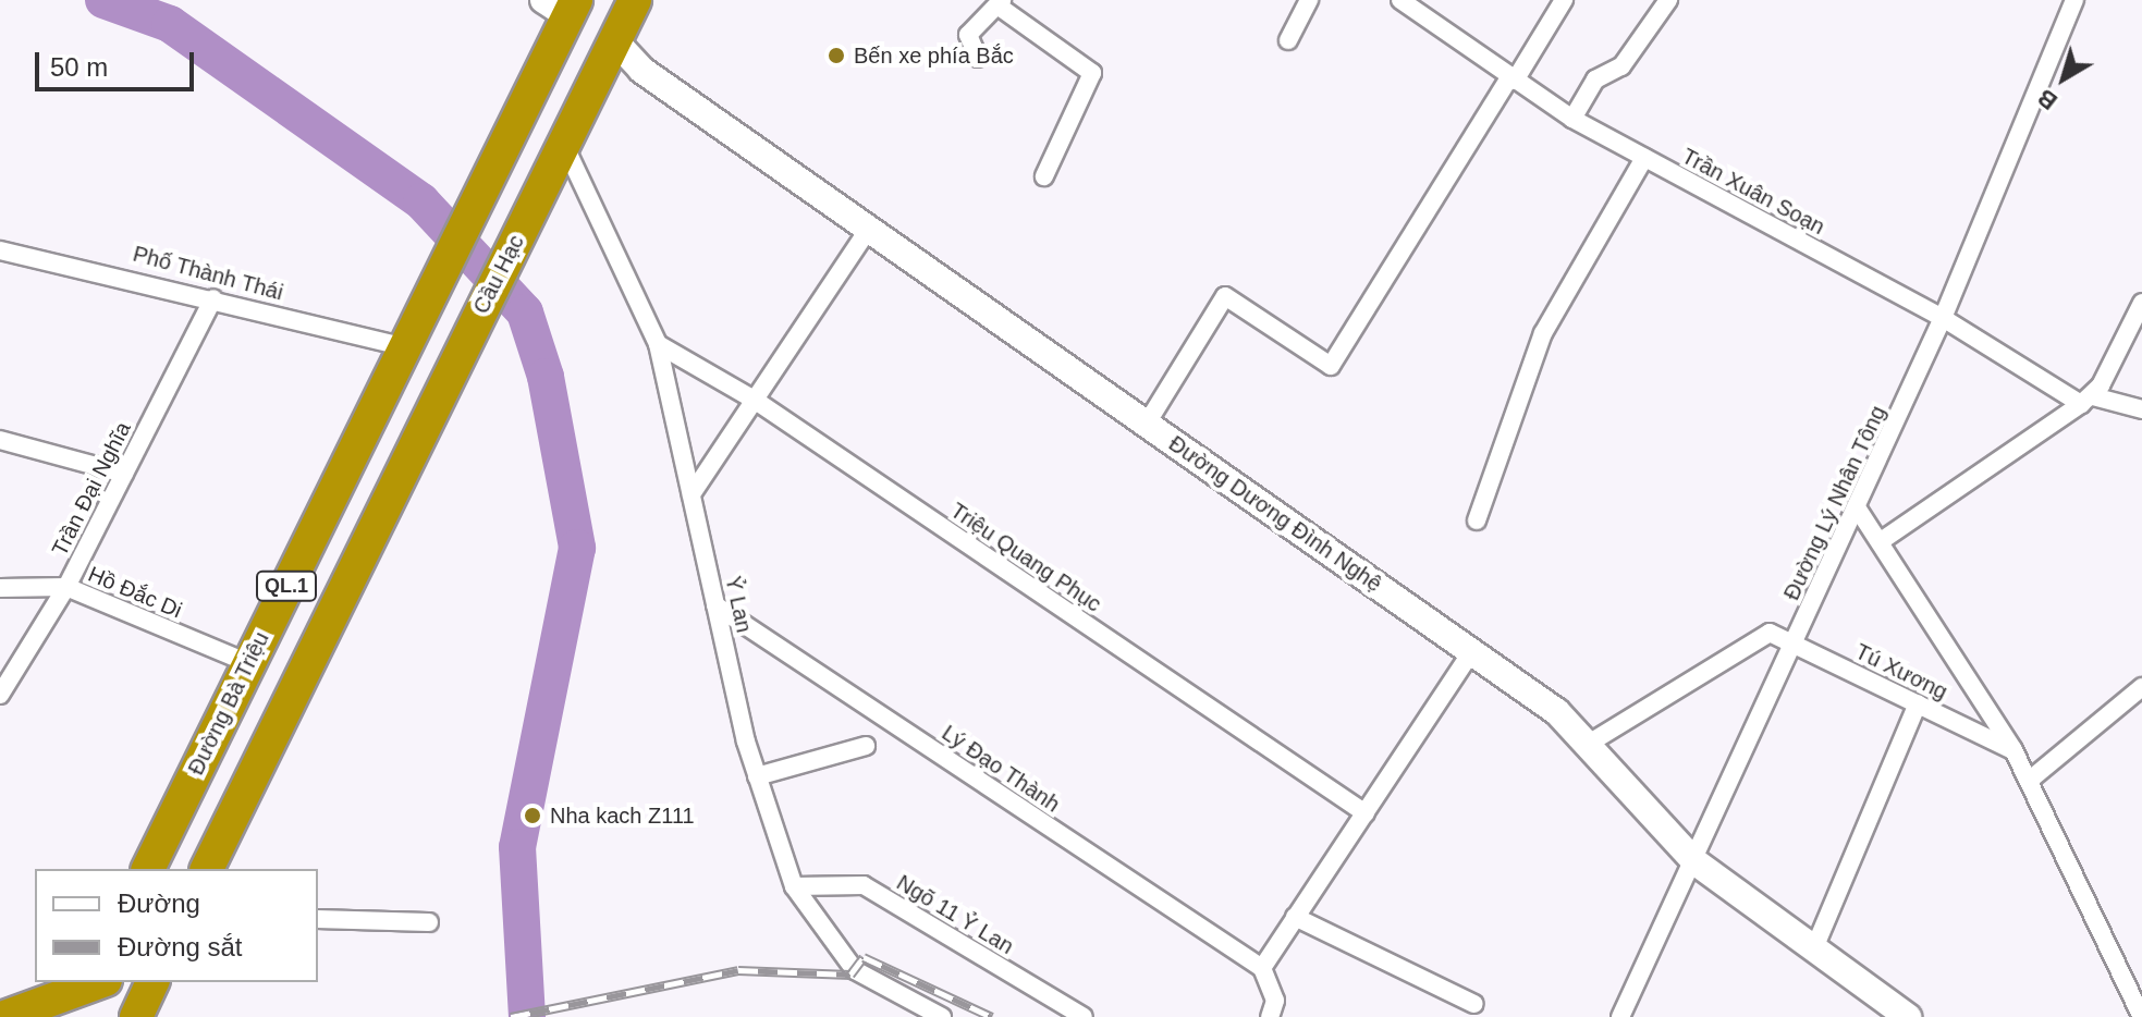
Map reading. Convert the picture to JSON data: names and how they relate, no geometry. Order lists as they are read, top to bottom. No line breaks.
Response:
{"streets":{"highway":["Cầu Hạc","QL.1","Đường Bà Triệu"],"main road":["Đường Dương Đình Nghệ"],"street":["Trần Xuân Soạn","Phố Thành Thái","Trần Đại Nghĩa","Đường Lý Nhân Tông","Triệu Quang Phục","Hồ Đắc Di","Ỷ Lan","Tú Xương","Lý Đạo Thành","Ngõ 11 Ỷ Lan"]},"crossings":[["Trần Xuân Soạn","Đường Lý Nhân Tông"],["Phố Thành Thái","Trần Đại Nghĩa"],["Phố Thành Thái","Đường Bà Triệu"],["Cầu Hạc","QL.1"],["Cầu Hạc","Ỷ Lan"],["Trần Đại Nghĩa","Hồ Đắc Di"],["Đường Lý Nhân Tông","Đường Dương Đình Nghệ"],["Đường Lý Nhân Tông","Tú Xương"],["Đường Dương Đình Nghệ","QL.1"],["Đường Dương Đình Nghệ","Tú Xương"],["Triệu Quang Phục","Ỷ Lan"],["QL.1","Ỷ Lan"],["Hồ Đắc Di","Đường Bà Triệu"],["Ỷ Lan","Lý Đạo Thành"],["Ỷ Lan","Ngõ 11 Ỷ Lan"]],"places":["Bến xe phía Bắc","Nha kach Z111"],"legend":["Đường","Đường sắt"],"scale_bar":"50 m","north":"bottom left"}
